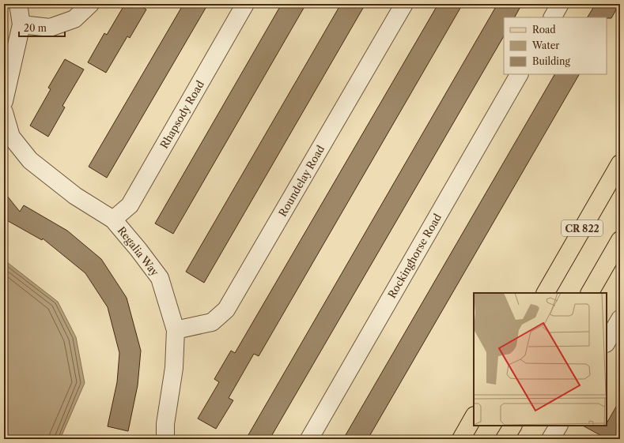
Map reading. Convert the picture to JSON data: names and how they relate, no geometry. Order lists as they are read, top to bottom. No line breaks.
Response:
{"streets":{"main road":["CR 822"],"street":["Rhapsody Road","Roundelay Road","Regalia Way","Rockinghorse Road"]},"crossings":[["Rhapsody Road","Regalia Way"],["Roundelay Road","Regalia Way"]],"legend":["Road","Water","Building"],"scale_bar":"20 m"}
